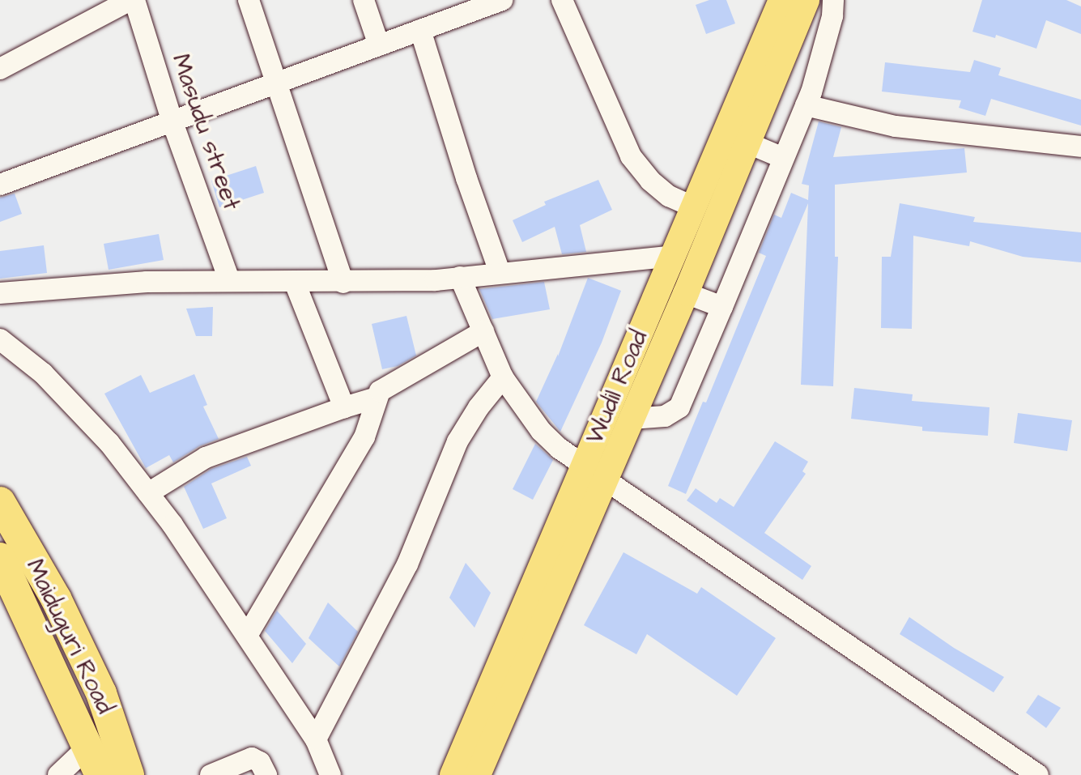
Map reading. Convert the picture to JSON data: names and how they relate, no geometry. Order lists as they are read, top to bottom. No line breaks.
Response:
{"streets":{"highway":["Maiduguri Road"],"main road":["Wudil Road"],"street":["Masudu street"]}}
